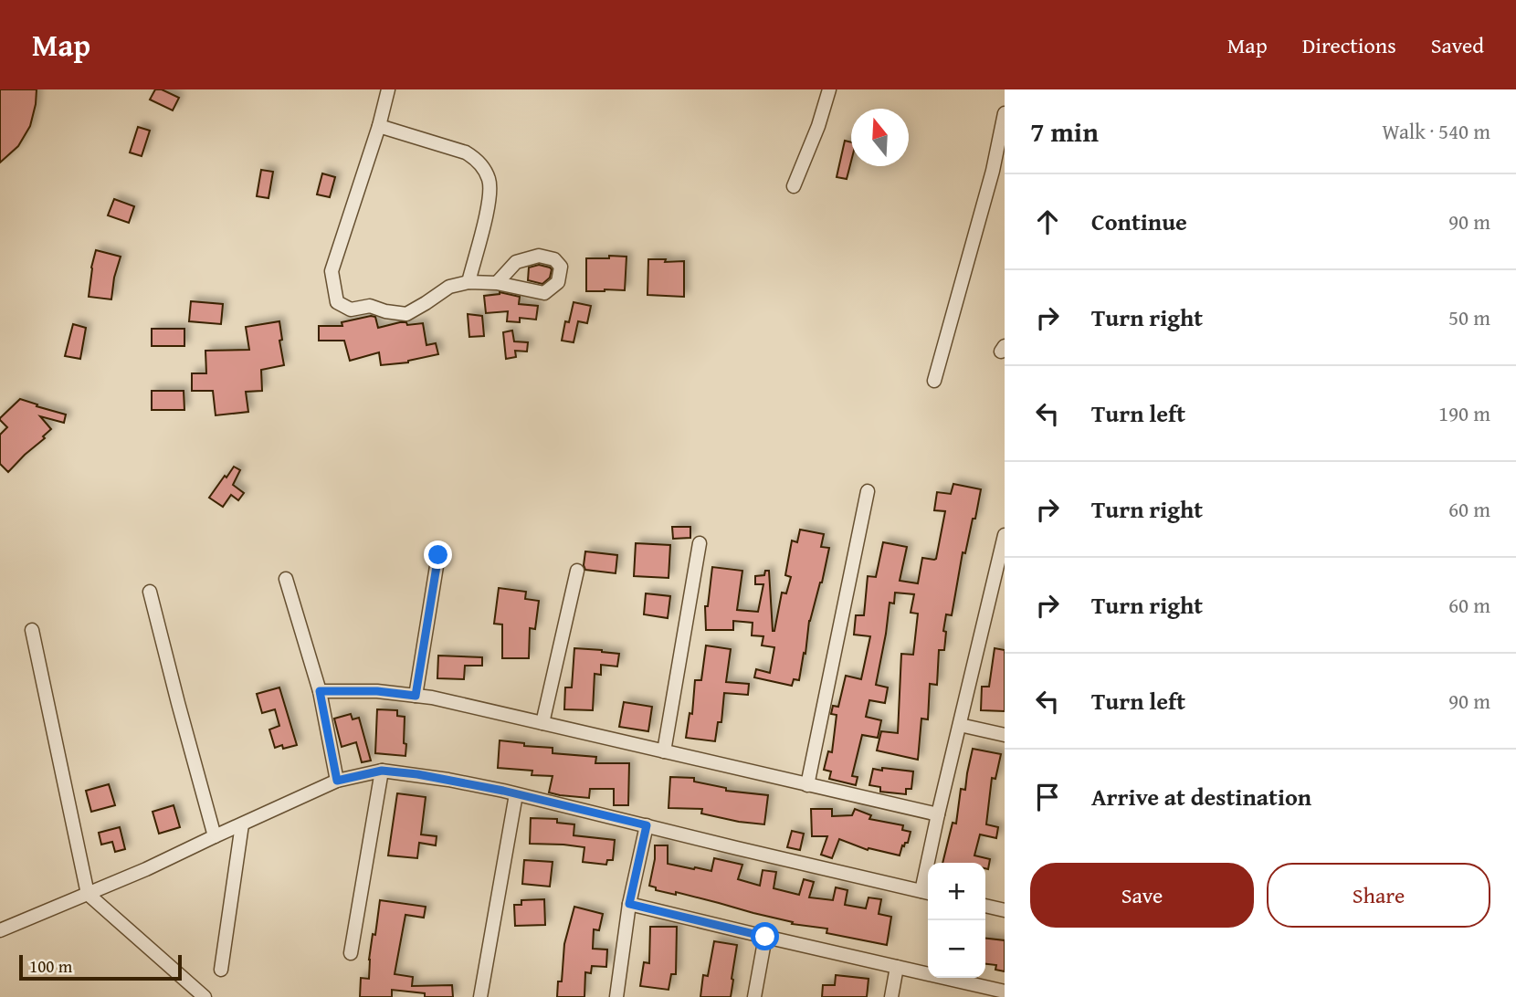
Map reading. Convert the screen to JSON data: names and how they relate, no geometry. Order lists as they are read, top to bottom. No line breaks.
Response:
{"scale_bar":"100 m","north":"top","page":{"header":"Map","nav":["Map","Directions","Saved"],"heading":["7 min","Walk · 540 m"],"list":[["Continue","90 m"],["Turn right","50 m"],["Turn left","190 m"],["Turn right","60 m"],["Turn right","60 m"],["Turn left","90 m"],"Arrive at destination"],"buttons":["Save","Share"],"map_buttons":["+","−"],"scale":"100 m"}}
